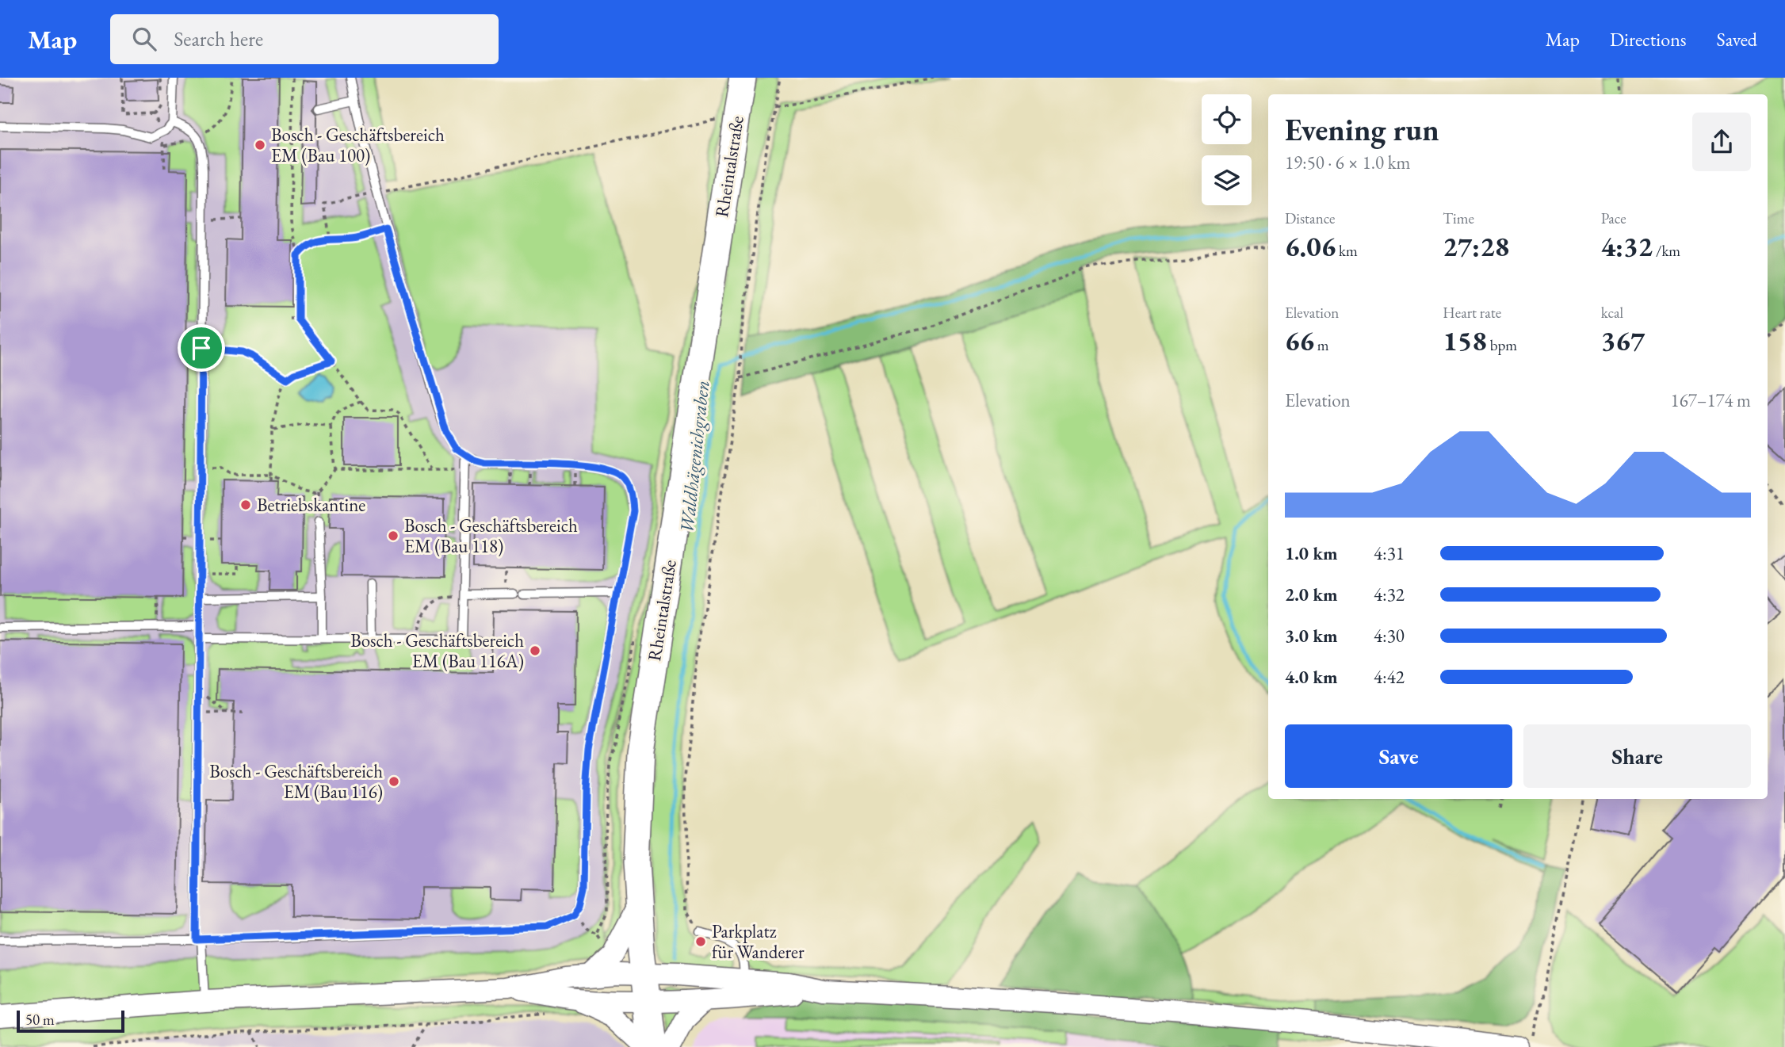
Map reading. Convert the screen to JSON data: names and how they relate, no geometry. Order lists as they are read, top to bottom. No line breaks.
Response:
{"streets":{"main road":["Rheintalstraße"]},"water":["Waldhägenichgraben"],"places":["Bosch - Geschäftsbereich EM (Bau 100)","Betriebskantine","Bosch - Geschäftsbereich EM (Bau 118)","Bosch - Geschäftsbereich EM (Bau 116A)","Bosch - Geschäftsbereich EM (Bau 116)","Parkplatz für Wanderer"],"scale_bar":"50 m","page":{"header":"Map","search":"Search here","nav":["Map","Directions","Saved"],"heading":["Evening run","19:50 · 6 × 1.0 km"],"stats":[["Distance","6.06 km"],["Time","27:28"],["Pace","4:32 /km"],["Elevation","66 m"],["Heart rate","158 bpm"],["kcal","367"]],"chart":["Elevation","167–174 m"],"list":[{"name":"1.0 km","note":"4:31"},{"name":"2.0 km","note":"4:32"},{"name":"3.0 km","note":"4:30"},{"name":"4.0 km","note":"4:42"}],"buttons":["Save","Share"],"scale":"50 m"}}
